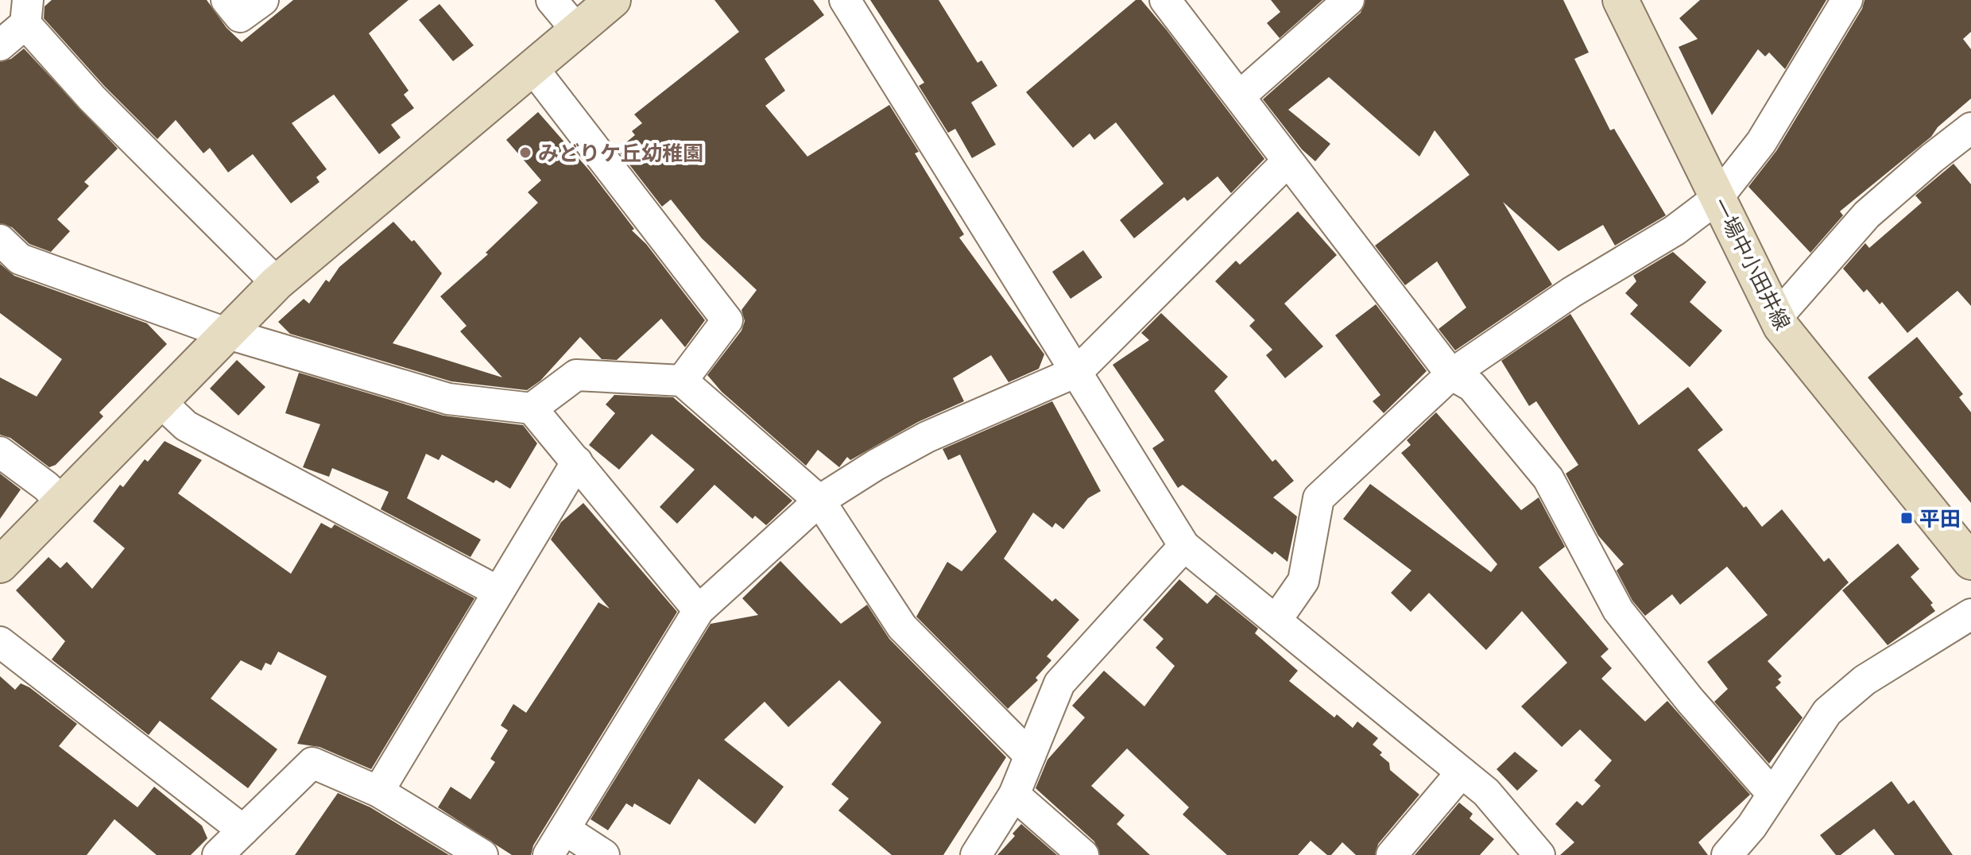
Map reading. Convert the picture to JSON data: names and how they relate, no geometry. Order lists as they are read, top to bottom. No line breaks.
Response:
{"streets":{"street":["一場中小田井線"]},"places":{"other":["みどりケ丘幼稚園"],"transit":["平田"]}}
